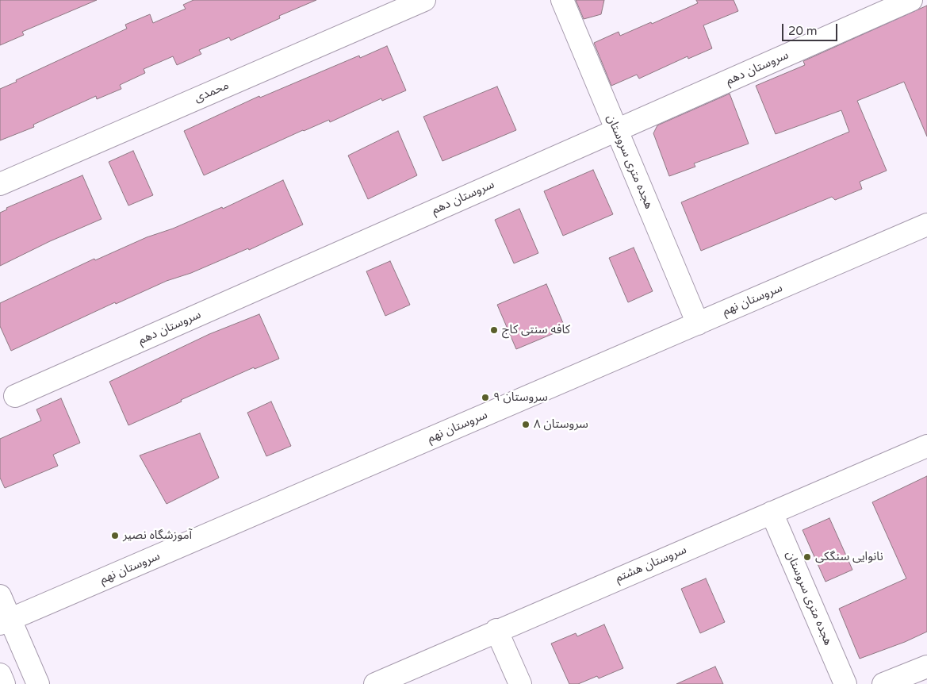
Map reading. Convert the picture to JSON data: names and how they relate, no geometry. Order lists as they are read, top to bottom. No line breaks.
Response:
{"streets":{"street":["سروستان دهم","محمدی","هجده متری سروستان","سروستان نهم","سروستان هشتم"]},"crossings":[["سروستان دهم","هجده متری سروستان"],["هجده متری سروستان","سروستان نهم"],["هجده متری سروستان","سروستان هشتم"]],"places":["کافه سنتی کاج","سروستان ٩","سروستان ٨","آموزشگاه نصیر","نانوایی سنگکی"],"scale_bar":"20 m"}
